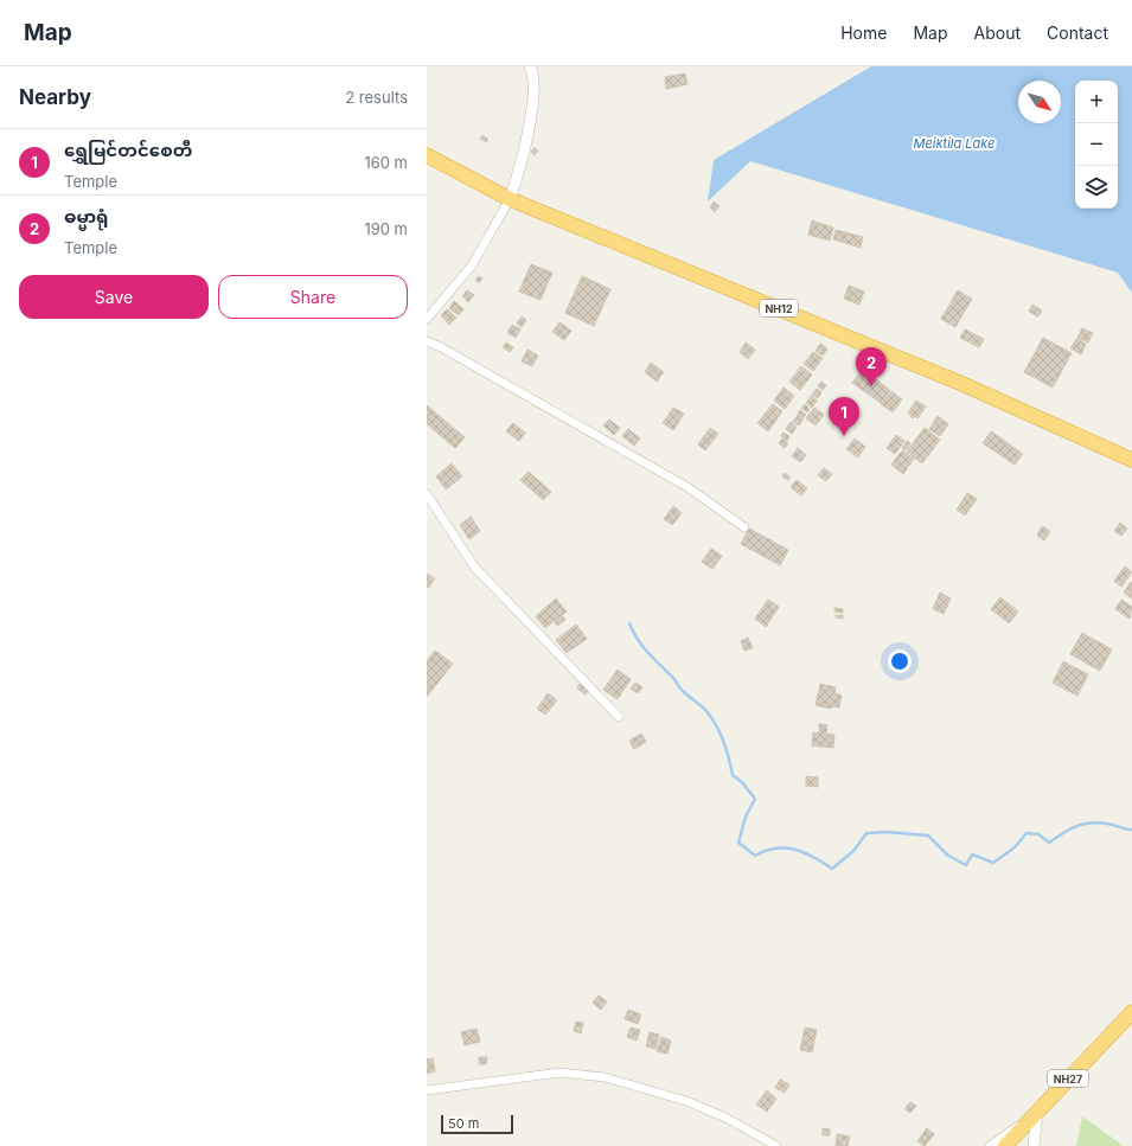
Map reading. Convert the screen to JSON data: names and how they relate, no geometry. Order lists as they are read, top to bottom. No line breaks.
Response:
{"streets":{"highway":["NH12","NH27"]},"water":["Meiktila Lake"],"scale_bar":"50 m","north":"bottom right","page":{"header":"Map","nav":["Home","Map","About","Contact"],"heading":["Nearby","2 results"],"map_buttons":["+","−"],"list":[{"mark":"1","name":"ရွှေမြင်တင်စေတီ","note":"Temple","value":"160 m"},{"mark":"2","name":"ဓမ္မာရုံ","note":"Temple","value":"190 m"}],"buttons":["Save","Share"],"pins":["2","1"],"scale":"50 m"}}
